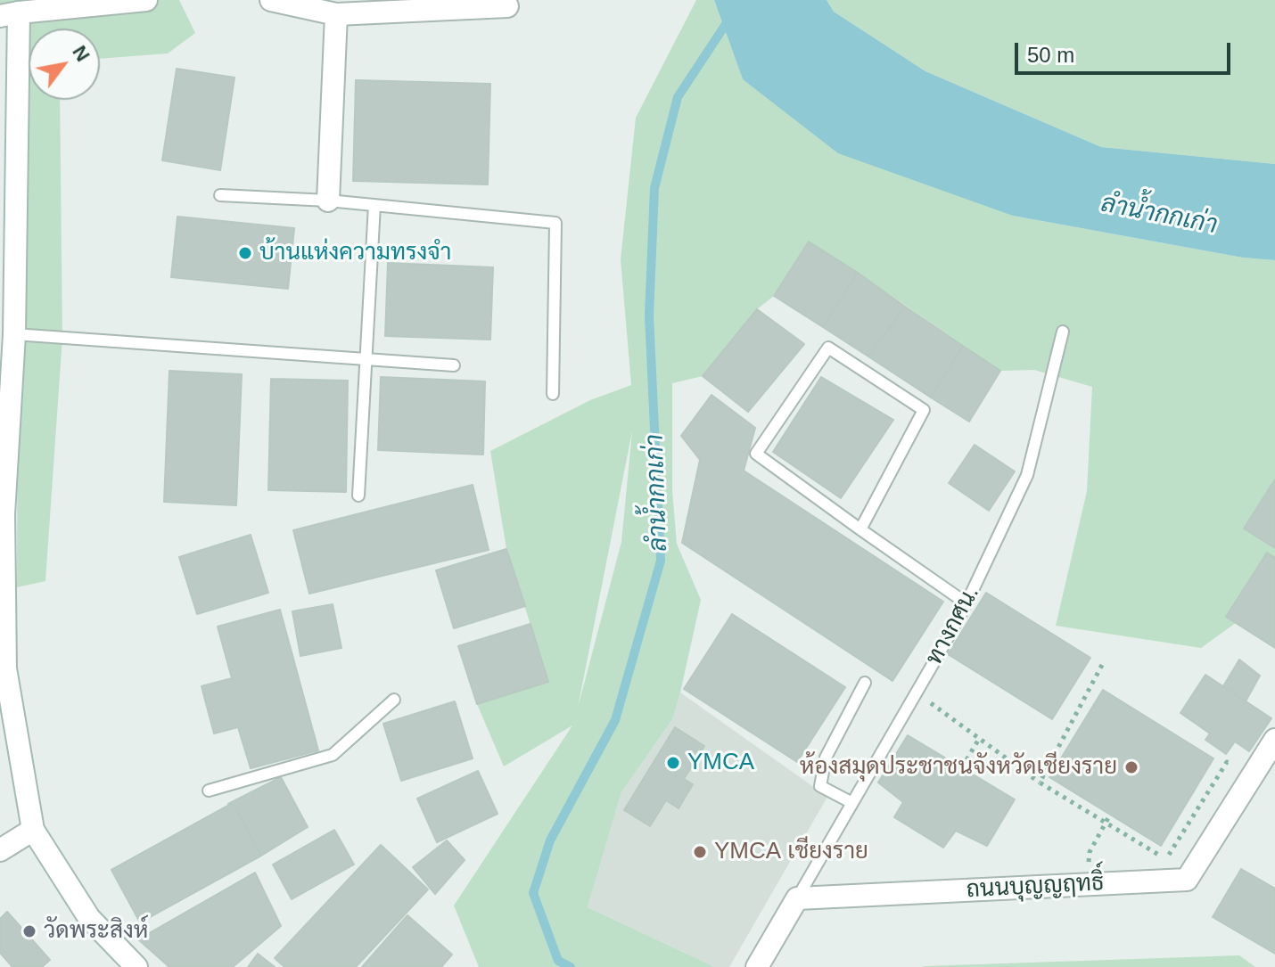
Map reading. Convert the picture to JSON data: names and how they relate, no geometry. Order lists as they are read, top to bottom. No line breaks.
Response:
{"streets":{"street":["ถนนบุญญฤทธิ์"],"lane":["ทางกศน."]},"crossings":[["ทางกศน.","ถนนบุญญฤทธิ์"]],"water":["ลำน้ำกกเก่า"],"places":["บ้านแห่งความทรงจำ","YMCA","ห้องสมุดประชาชนจังหวัดเชียงราย","YMCA เชียงราย","วัดพระสิงห์"],"scale_bar":"50 m","north":"top right"}
